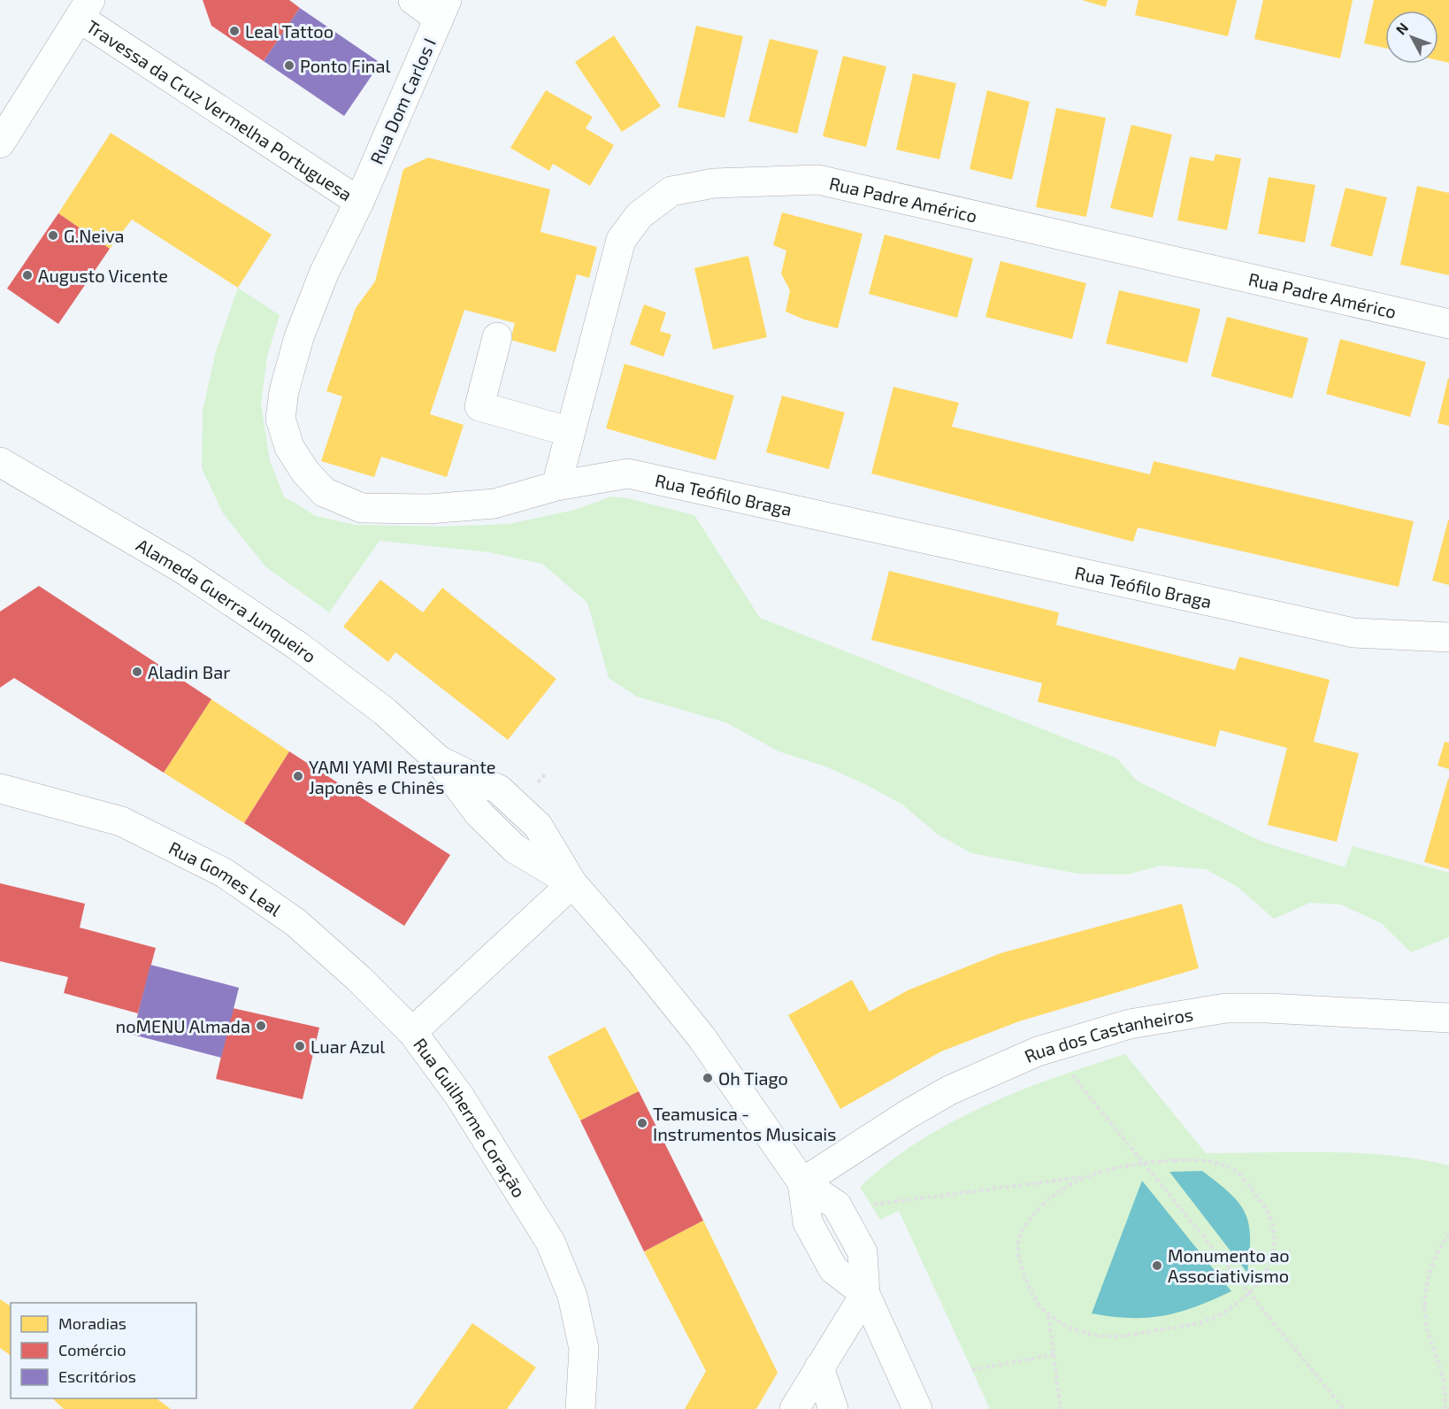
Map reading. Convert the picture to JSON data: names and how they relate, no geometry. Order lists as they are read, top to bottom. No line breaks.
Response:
{"streets":{"street":["Rua Dom Carlos I","Travessa da Cruz Vermelha Portuguesa","Rua Padre Américo","Rua Teófilo Braga","Alameda Guerra Junqueiro","Rua Gomes Leal","Rua dos Castanheiros","Rua Guilherme Coração"]},"crossings":[["Rua Dom Carlos I","Travessa da Cruz Vermelha Portuguesa"],["Rua Dom Carlos I","Rua Teófilo Braga"],["Travessa da Cruz Vermelha Portuguesa","Rua Teófilo Braga"],["Rua Padre Américo","Rua Teófilo Braga"],["Alameda Guerra Junqueiro","Rua dos Castanheiros"],["Alameda Guerra Junqueiro","Rua Guilherme Coração"],["Rua Gomes Leal","Rua Guilherme Coração"]],"places":["Leal Tattoo","Ponto Final","G.Neiva","Augusto Vicente","Aladin Bar","YAMI YAMI Restaurante Japonês e Chinês","noMENU Almada","Luar Azul","Oh Tiago","Teamusica - Instrumentos Musicais","Monumento ao Associativismo"],"legend":["Moradias","Comércio","Escritórios"],"north":"top left"}
